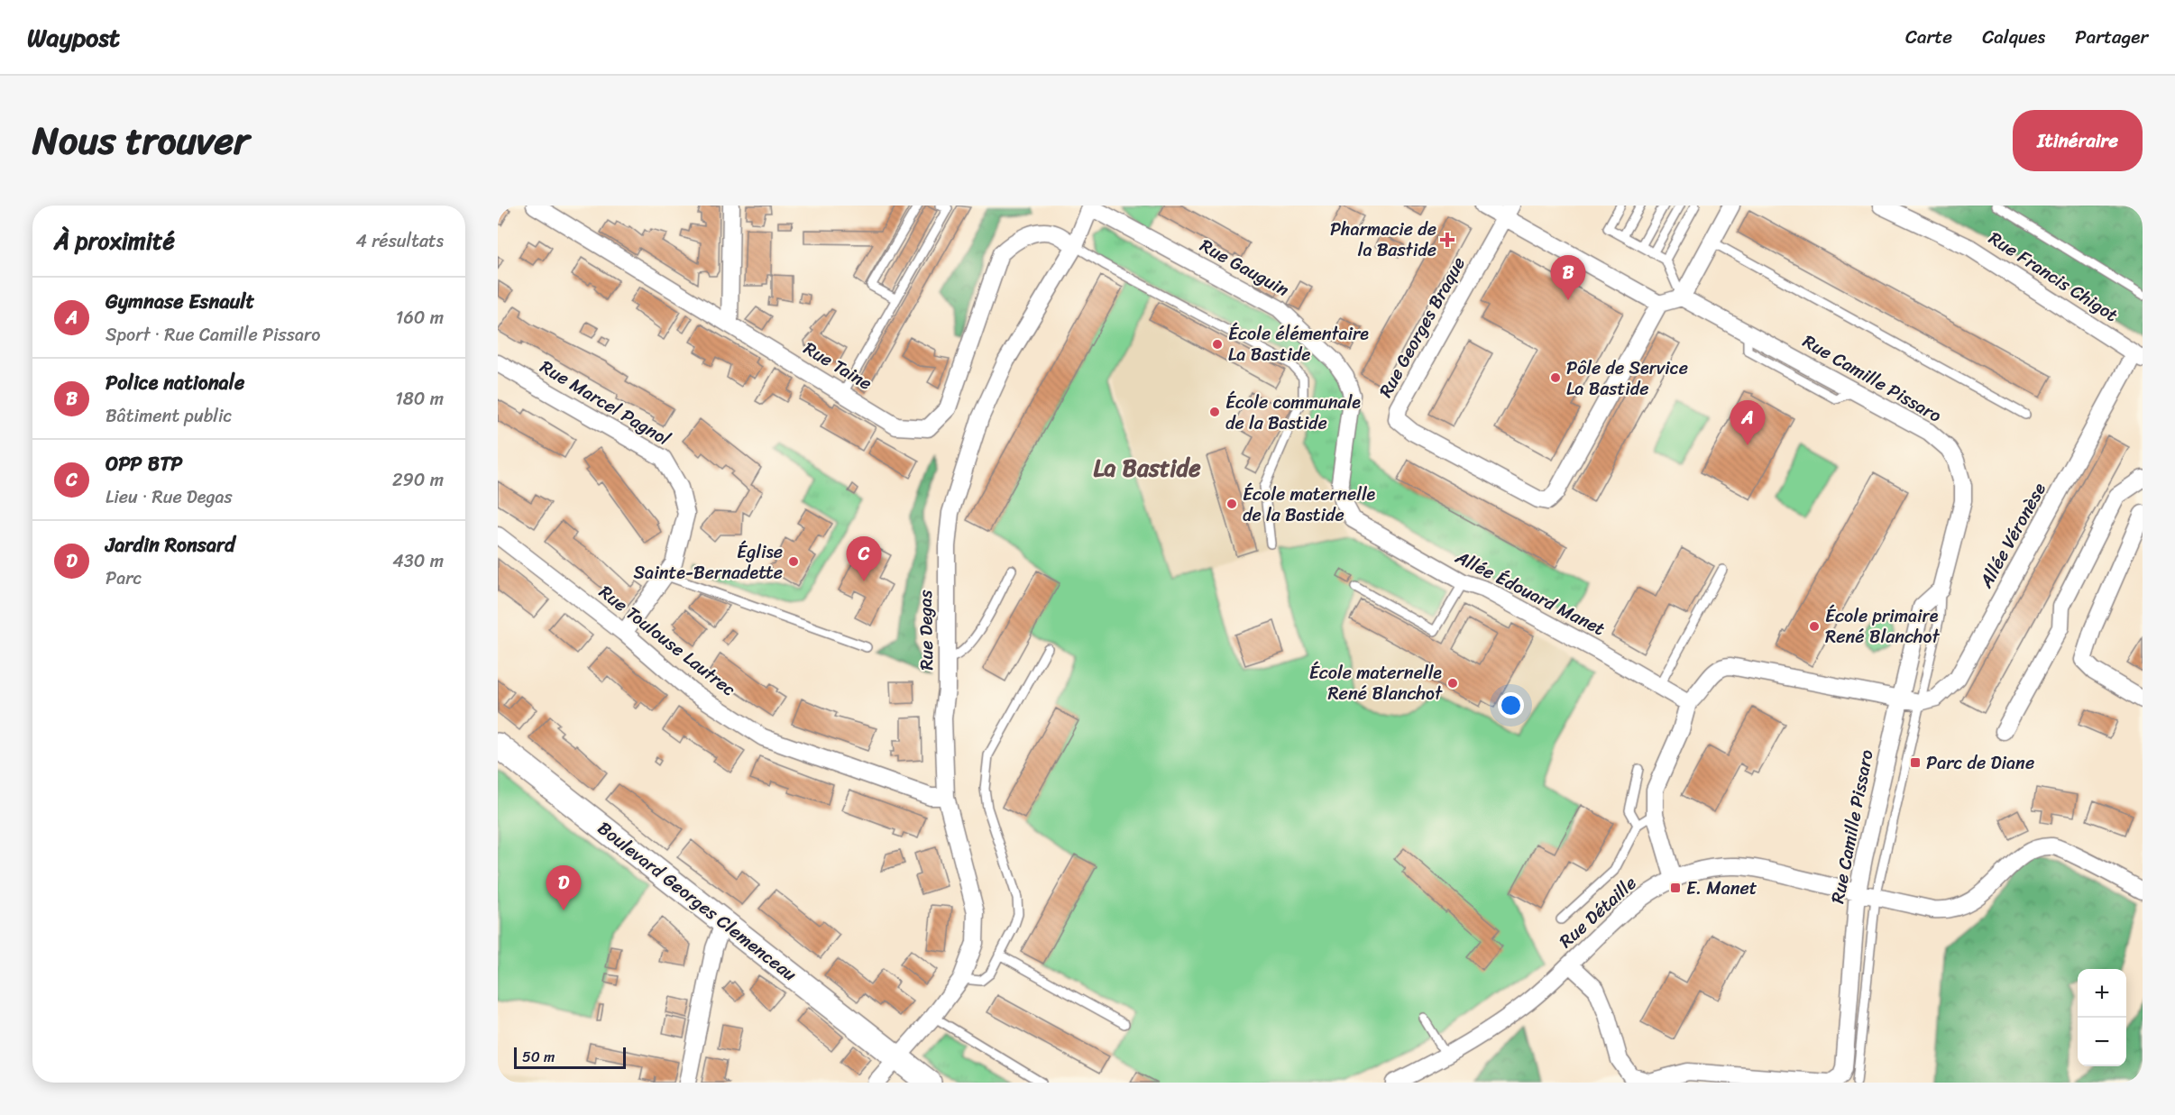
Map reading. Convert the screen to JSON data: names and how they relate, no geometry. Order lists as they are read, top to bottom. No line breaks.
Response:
{"streets":{"main road":["Boulevard Georges Clemenceau"],"street":["Rue Gauguin","Rue Francis Chigot","Rue Georges Braque","Rue Taine","Rue Camille Pissaro","Rue Marcel Pagnol","Allée Véronèse","Allée Édouard Manet","Rue Degas","Rue Toulouse Lautrec","Rue Détaille"]},"crossings":[["Rue Gauguin","Allée Édouard Manet"],["Rue Gauguin","Rue Degas"],["Rue Francis Chigot","Allée Véronèse"],["Rue Taine","Rue Degas"],["Rue Camille Pissaro","Rue Détaille"],["Rue Marcel Pagnol","Rue Toulouse Lautrec"],["Rue Degas","Rue Toulouse Lautrec"],["Rue Degas","Boulevard Georges Clemenceau"]],"districts":["La Bastide"],"places":{"health":["Pharmacie de la Bastide"],"other":["École élémentaire La Bastide","Pôle de Service La Bastide","École communale de la Bastide","École maternelle de la Bastide","Église Sainte-Bernadette","École primaire René Blanchot","École maternelle René Blanchot"],"transit":["Parc de Diane","E. Manet"]},"scale_bar":"50 m","page":{"header":"Waypost","nav":["Carte","Calques","Partager"],"title":"Nous trouver","buttons":"Itinéraire","heading":["À proximité","4 résultats"],"pins":["B","A","C","D"],"list":[{"mark":"A","name":"Gymnase Esnault","note":"Sport · Rue Camille Pissaro","value":"160 m"},{"mark":"B","name":"Police nationale","note":"Bâtiment public","value":"180 m"},{"mark":"C","name":"OPP BTP","note":"Lieu · Rue Degas","value":"290 m"},{"mark":"D","name":"Jardin Ronsard","note":"Parc","value":"430 m"}],"map_buttons":["+","−"],"scale":"50 m"}}
